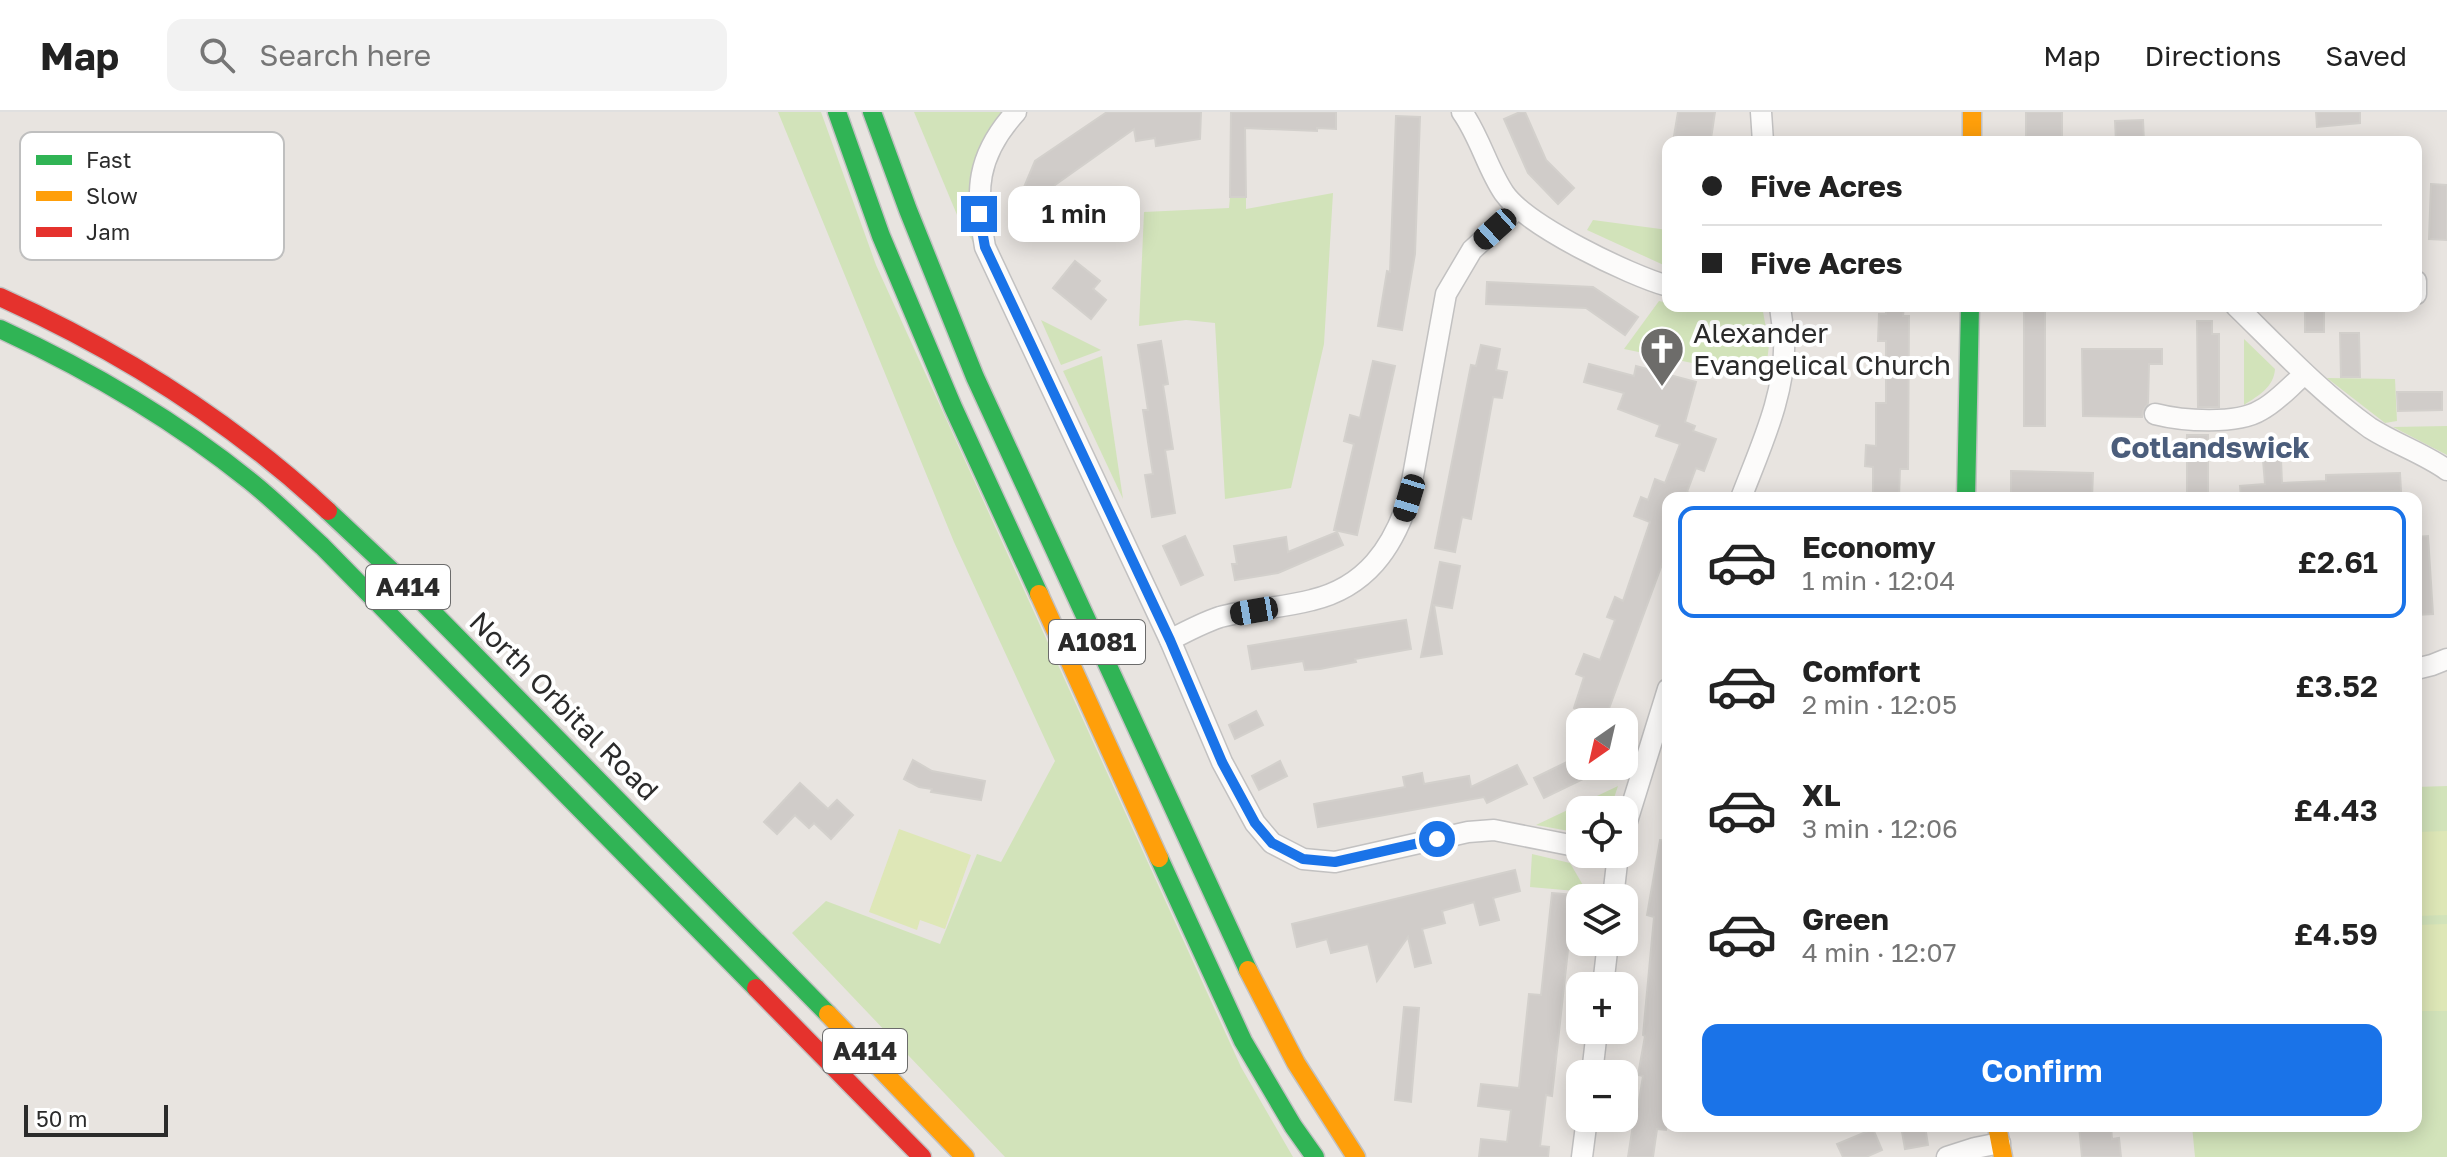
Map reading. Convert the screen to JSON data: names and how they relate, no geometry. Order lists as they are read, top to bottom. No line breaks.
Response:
{"streets":{"main road":["A414","A1081","North Orbital Road"]},"districts":["Cotlandswick"],"places":{"church":["Alexander Evangelical Church"]},"legend":["Fast","Slow","Jam"],"scale_bar":"50 m","north":"bottom left","page":{"header":"Map","search":"Search here","nav":["Map","Directions","Saved"],"banner":["Five Acres","Five Acres"],"bubble":"1 min","list":[{"name":"Economy","note":"1 min · 12:04","value":"£2.61"},{"name":"Comfort","note":"2 min · 12:05","value":"£3.52"},{"name":"XL","note":"3 min · 12:06","value":"£4.43"},{"name":"Green","note":"4 min · 12:07","value":"£4.59"}],"map_buttons":["+","−"],"buttons":"Confirm","scale":"50 m"}}
